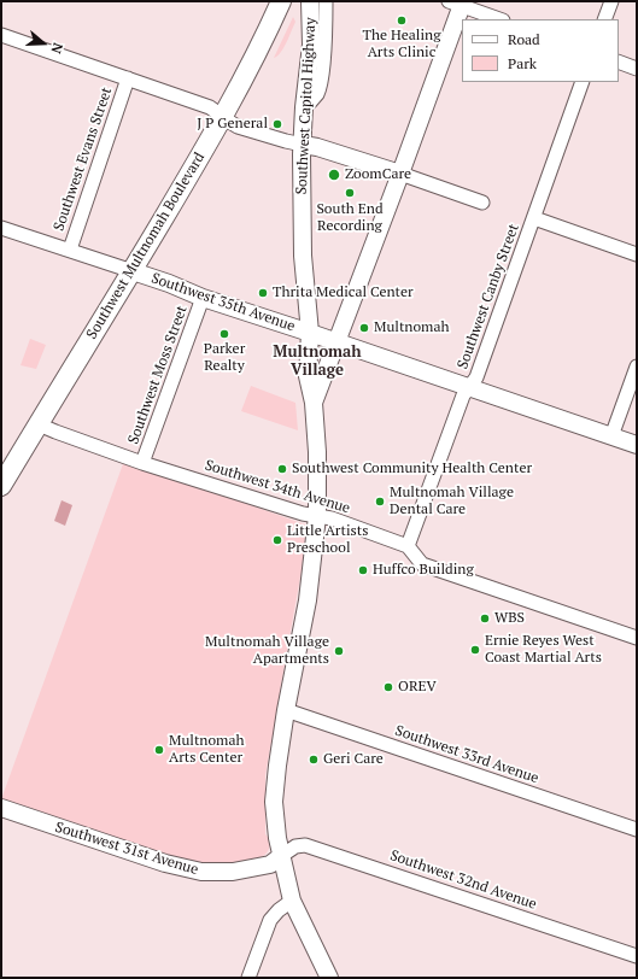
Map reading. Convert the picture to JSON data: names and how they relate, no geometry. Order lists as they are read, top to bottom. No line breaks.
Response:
{"streets":{"main road":["Southwest Multnomah Boulevard"],"street":["Southwest Capitol Highway","Southwest Evans Street","Southwest Canby Street","Southwest 35th Avenue","Southwest Moss Street","Southwest 34th Avenue","Southwest 33rd Avenue","Southwest 31st Avenue","Southwest 32nd Avenue"]},"crossings":[["Southwest Capitol Highway","Southwest 35th Avenue"],["Southwest Capitol Highway","Southwest 34th Avenue"],["Southwest Capitol Highway","Southwest 33rd Avenue"],["Southwest Capitol Highway","Southwest 31st Avenue"],["Southwest Capitol Highway","Southwest 32nd Avenue"],["Southwest Evans Street","Southwest 35th Avenue"],["Southwest Multnomah Boulevard","Southwest 35th Avenue"],["Southwest Multnomah Boulevard","Southwest 34th Avenue"],["Southwest Canby Street","Southwest 35th Avenue"],["Southwest Canby Street","Southwest 34th Avenue"],["Southwest 35th Avenue","Southwest Moss Street"],["Southwest Moss Street","Southwest 34th Avenue"],["Southwest 31st Avenue","Southwest 32nd Avenue"]],"districts":["Multnomah Village"],"places":["The Healing Arts Clinic","J P General","ZoomCare","South End Recording","Thrita Medical Center","Multnomah","Parker Realty","Southwest Community Health Center","Multnomah Village Dental Care","Little Artists Preschool","Huffco Building","WBS","Ernie Reyes West Coast Martial Arts","Multnomah Village Apartments","OREV","Multnomah Arts Center","Geri Care"],"legend":["Road","Park"],"north":"right"}
